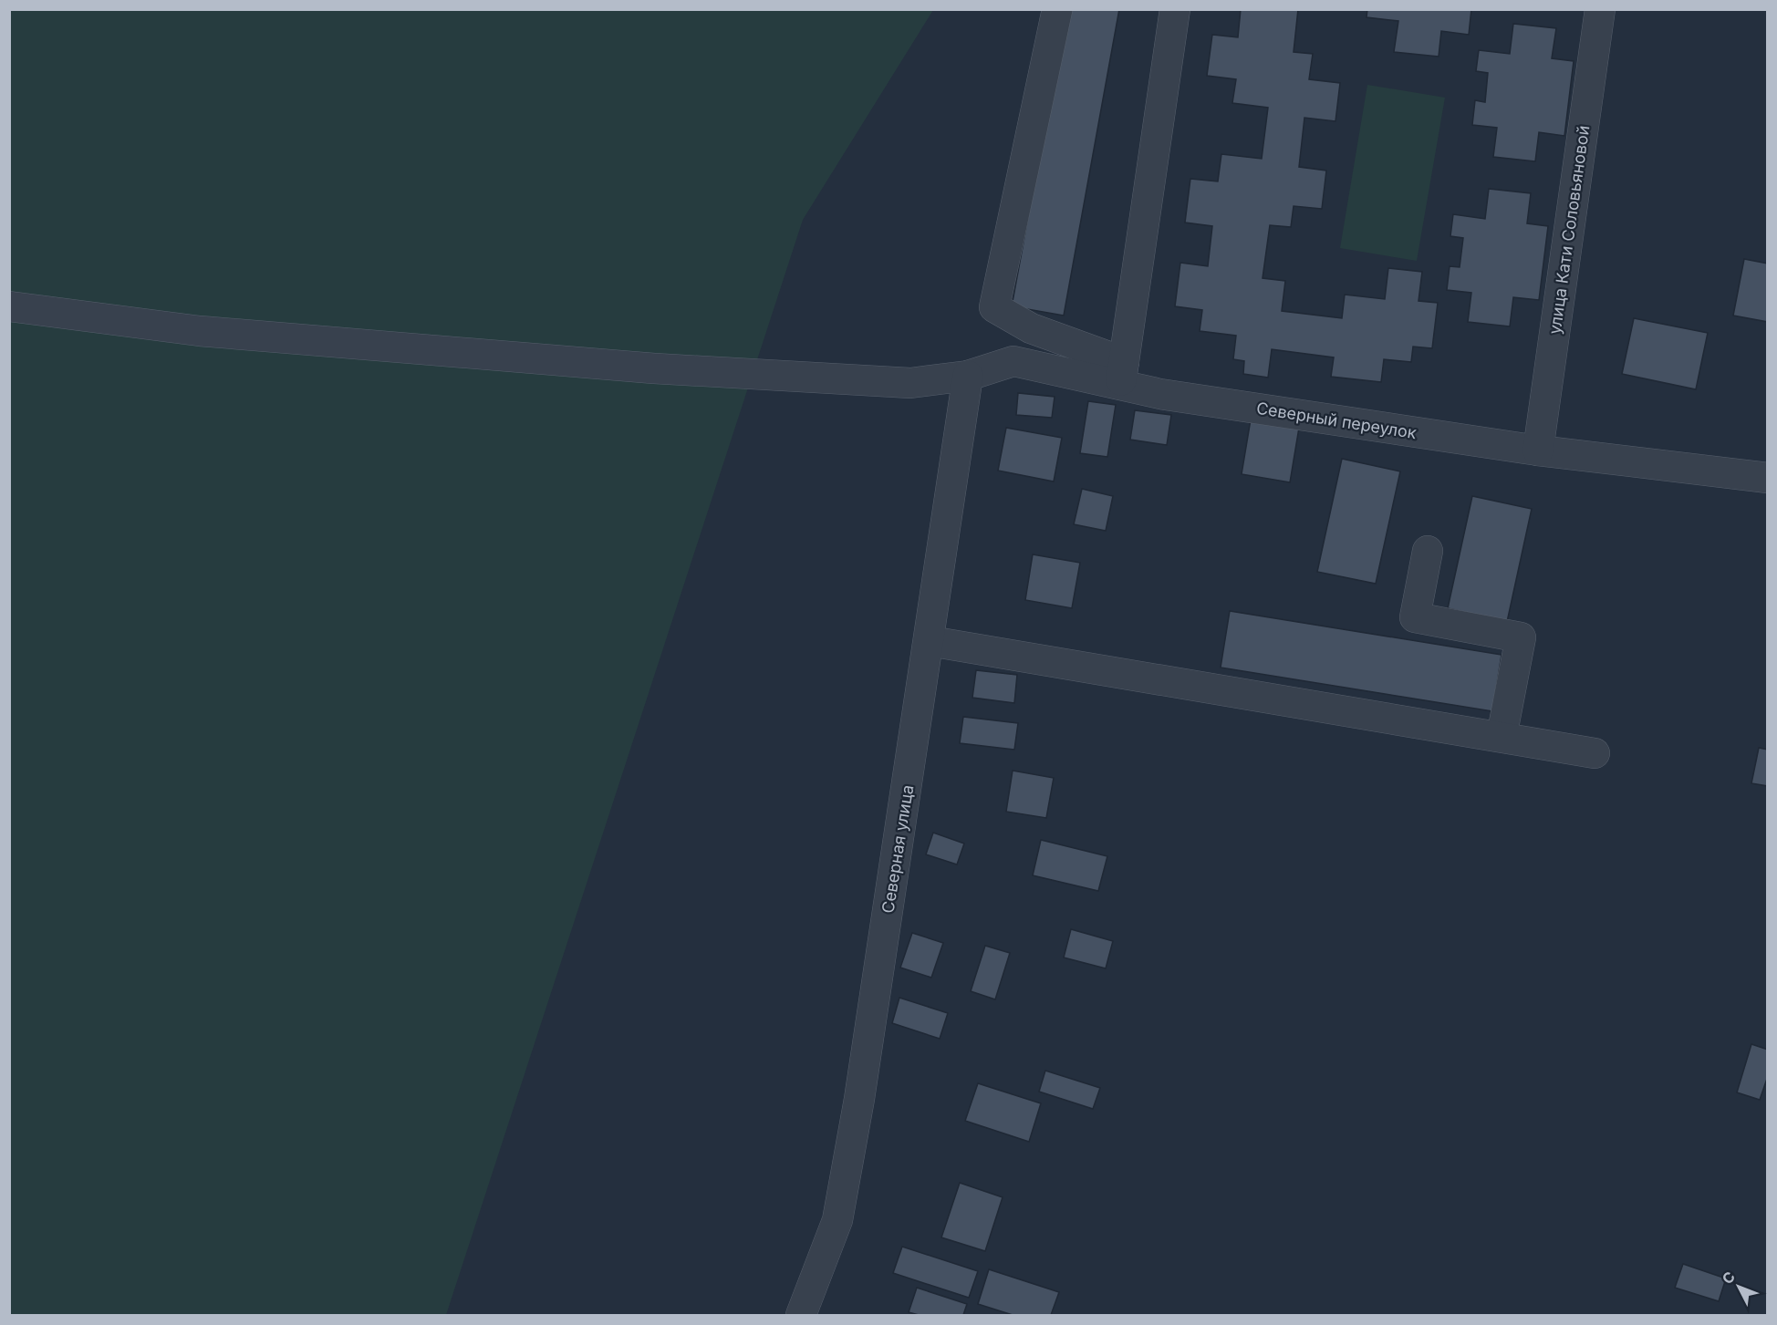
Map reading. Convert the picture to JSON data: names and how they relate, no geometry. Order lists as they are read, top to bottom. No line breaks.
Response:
{"streets":{"street":["улица Кати Соловьяновой","Северный переулок","Северная улица"]},"crossings":[["улица Кати Соловьяновой","Северный переулок"],["Северный переулок","Северная улица"]],"north":"top left"}
